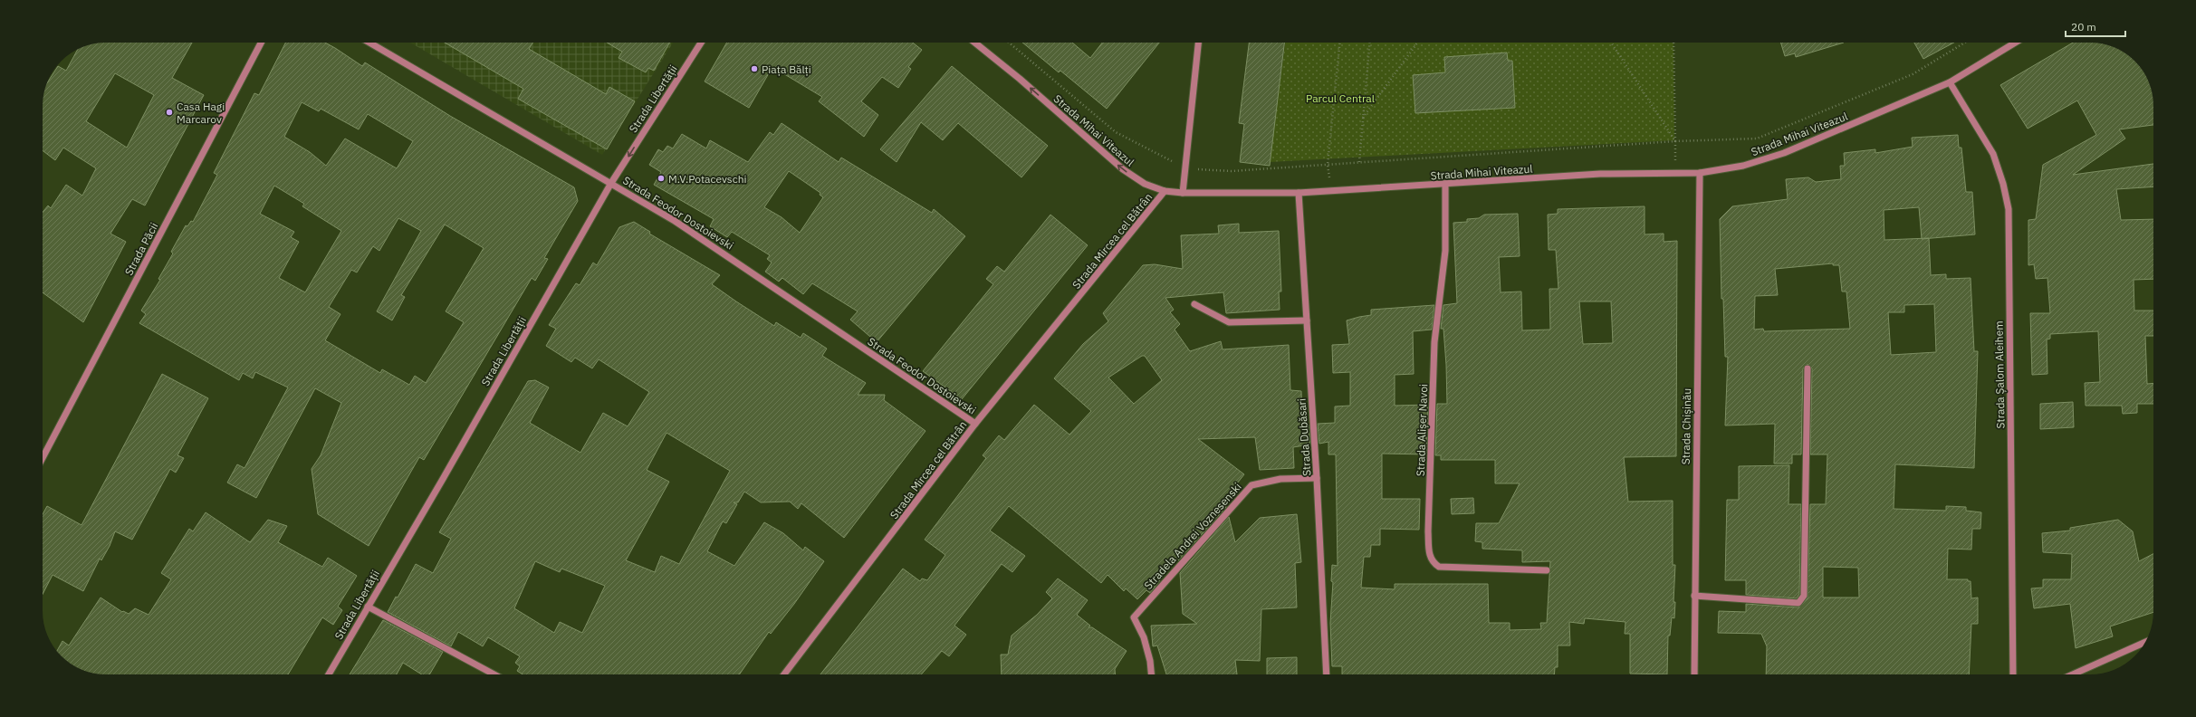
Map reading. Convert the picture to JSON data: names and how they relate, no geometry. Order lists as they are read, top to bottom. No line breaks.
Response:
{"streets":{"street":["Strada Libertății","Strada Mihai Viteazul","Strada Fеodor Dostoievski","Strada Mircea cel Bătrân","Strada Păcii","Strada Șalom Aleihem","Strada Chișinău","Strada Alișer Navoi","Strada Dubăsari","Stradela Andrei Voznesenski"]},"crossings":[["Strada Libertății","Strada Fеodor Dostoievski"],["Strada Mihai Viteazul","Strada Mircea cel Bătrân"],["Strada Mihai Viteazul","Strada Șalom Aleihem"],["Strada Mihai Viteazul","Strada Chișinău"],["Strada Mihai Viteazul","Strada Alișer Navoi"],["Strada Mihai Viteazul","Strada Dubăsari"],["Strada Fеodor Dostoievski","Strada Mircea cel Bătrân"],["Strada Dubăsari","Stradela Andrei Voznesenski"]],"parks":["Parcul Central"],"places":["Piața Bălți","Casa Hagi Marcarov","M.V.Potacevschi"],"scale_bar":"20 m"}
